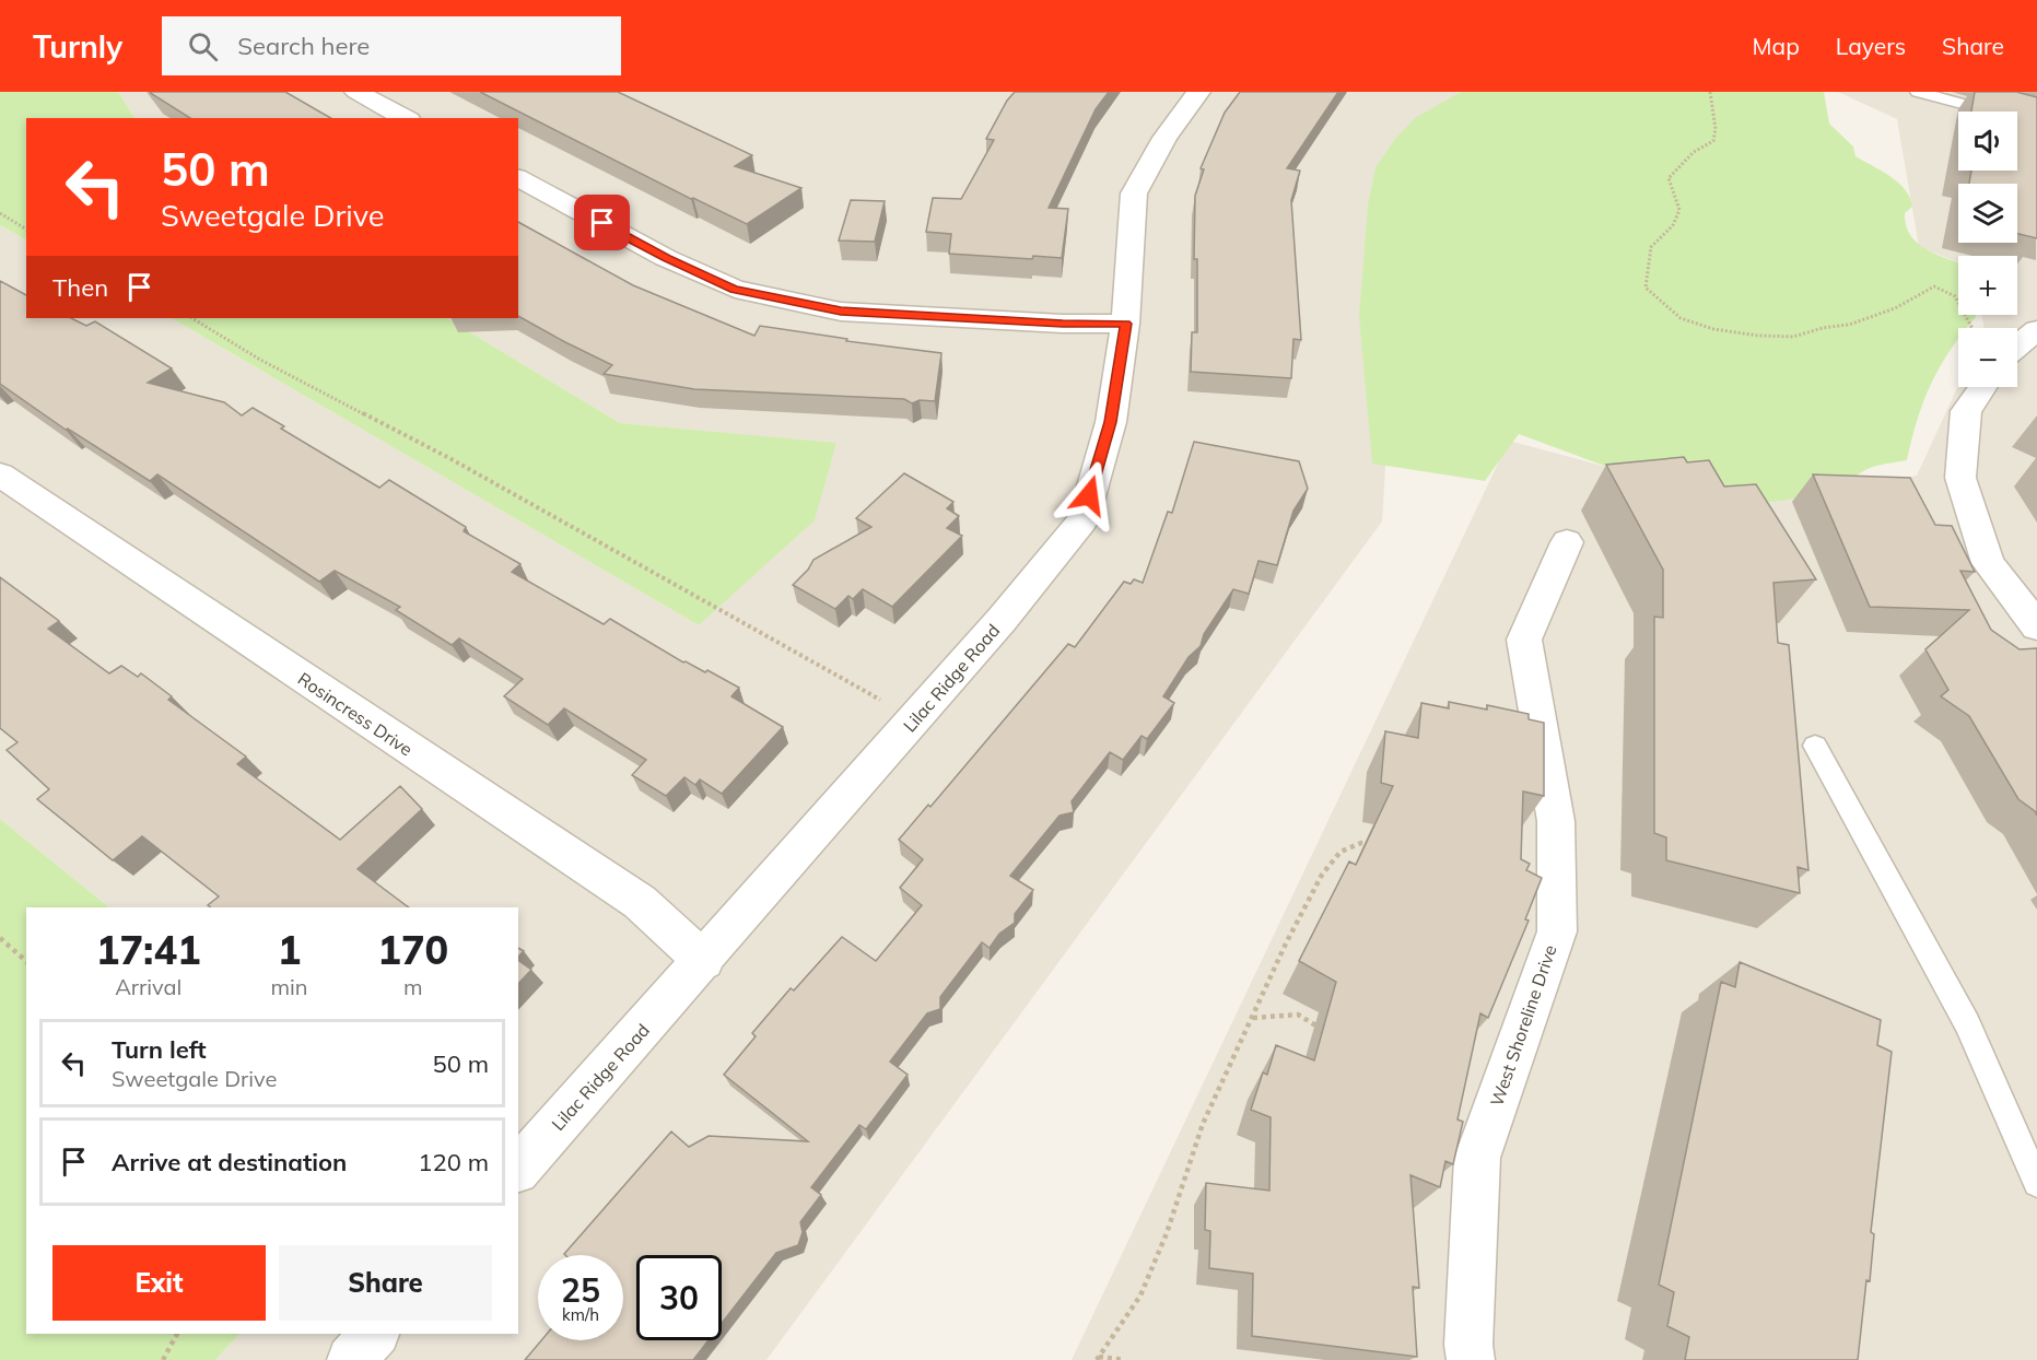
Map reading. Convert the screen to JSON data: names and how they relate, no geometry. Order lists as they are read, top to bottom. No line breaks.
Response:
{"streets":{"street":["Lilac Ridge Road","Rosincress Drive","West Shoreline Drive"]},"crossings":[["Lilac Ridge Road","Rosincress Drive"]],"page":{"header":"Turnly","search":"Search here","nav":["Map","Layers","Share"],"map_buttons":["+","−"],"turn":["50 m","Sweetgale Drive"],"then":"Then","eta":["17:41","Arrival","1","min","170","m"],"list":[{"name":"Turn left","note":"Sweetgale Drive","value":"50 m"},{"name":"Arrive at destination","value":"120 m"}],"buttons":["Exit","Share"],"speed":"25 km/h","limit":"30"}}
